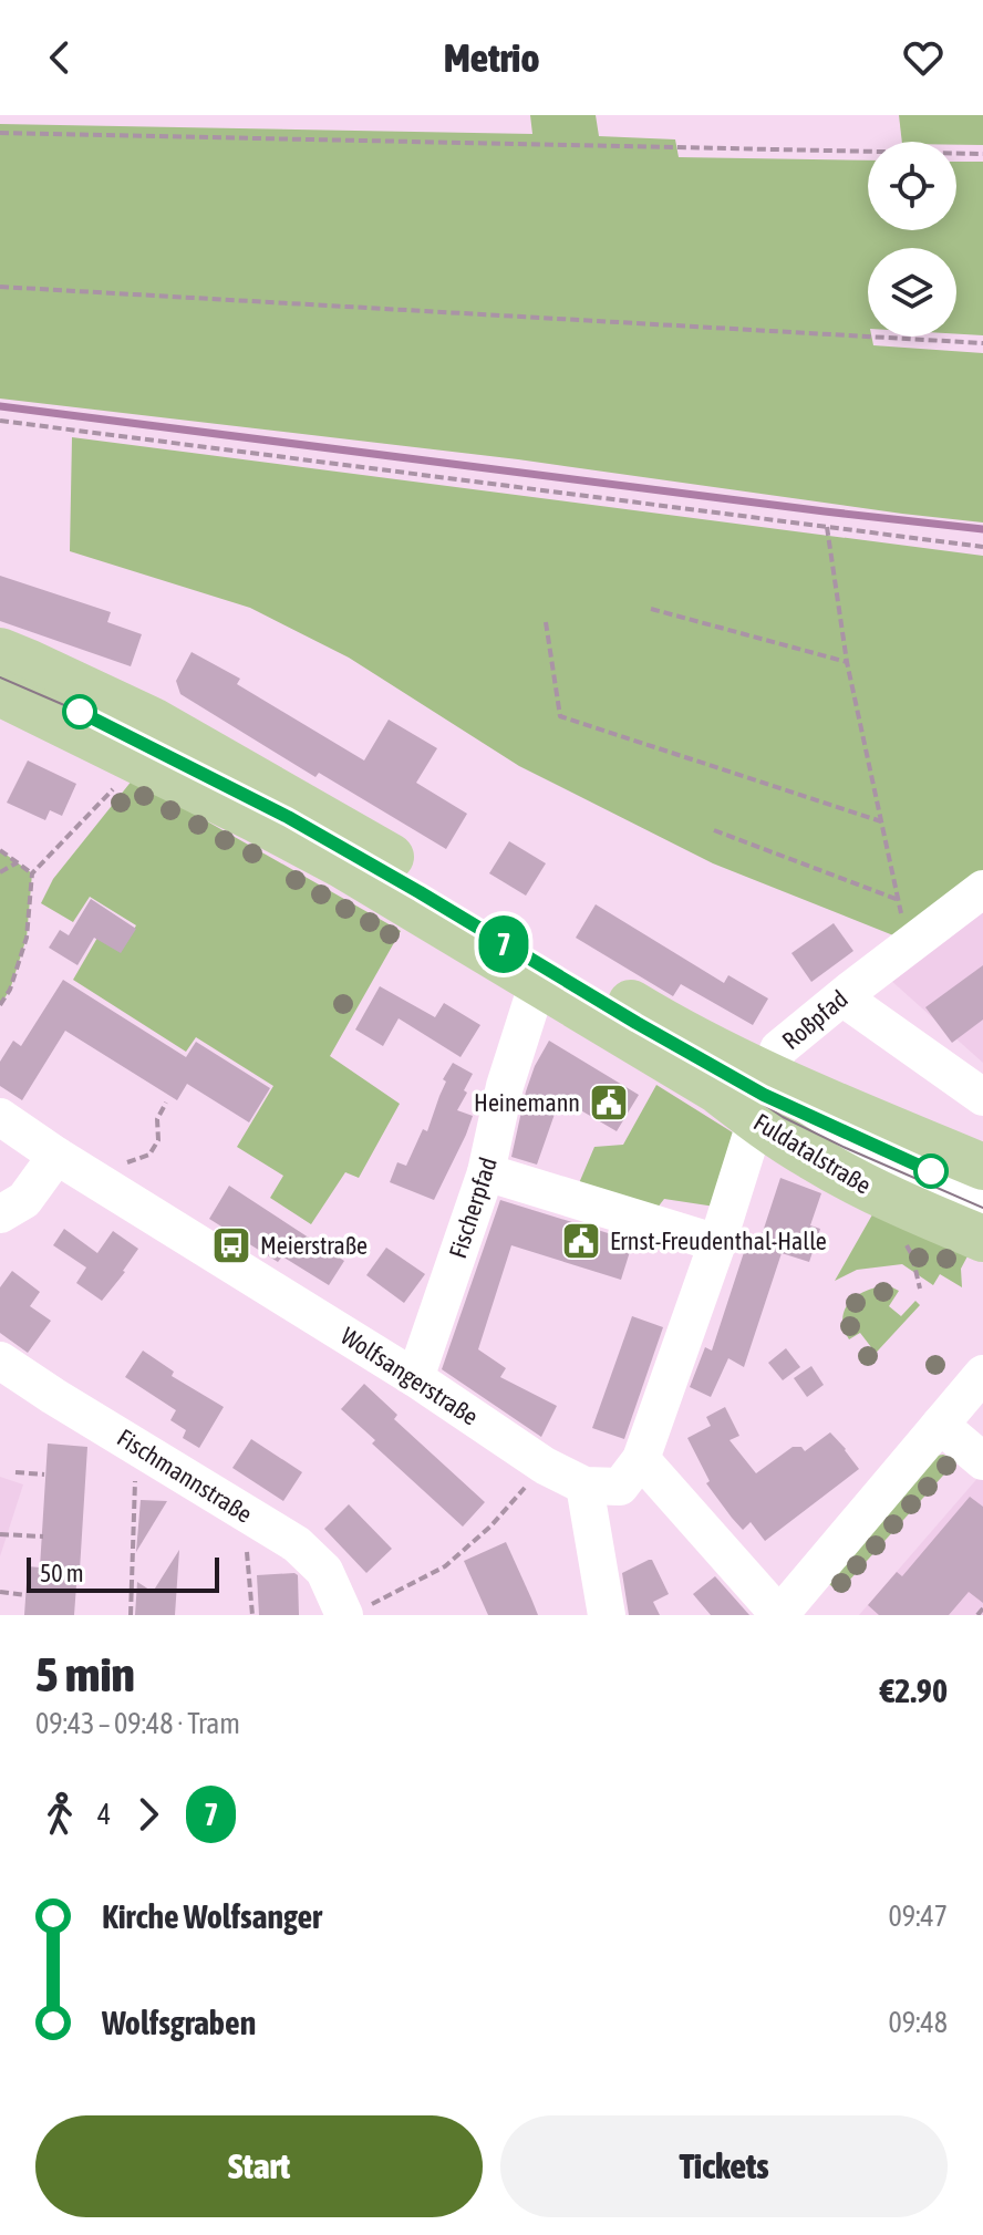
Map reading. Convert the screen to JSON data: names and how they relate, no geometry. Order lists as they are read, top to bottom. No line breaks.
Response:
{"streets":{"main road":["Fuldatalstraße"],"street":["Roßpfad","Fischerpfad","Wolfsangerstraße","Fischmannstraße"]},"crossings":[["Roßpfad","Fuldatalstraße"],["Fuldatalstraße","Fischerpfad"],["Fischerpfad","Wolfsangerstraße"]],"places":{"public building":["Heinemann","Ernst-Freudenthal-Halle"],"bus stop":["Meierstraße"]},"lines":["tram line 7"],"scale_bar":"50 m","page":{"header":"Metrio","on_map":"7","scale":"50 m","heading":["5 min","09:43 – 09:48 · Tram","€2.90"],"legs":["4","7"],"list":[{"name":"Kirche Wolfsanger","value":"09:47"},{"name":"Wolfsgraben","value":"09:48"}],"buttons":["Start","Tickets"]}}
